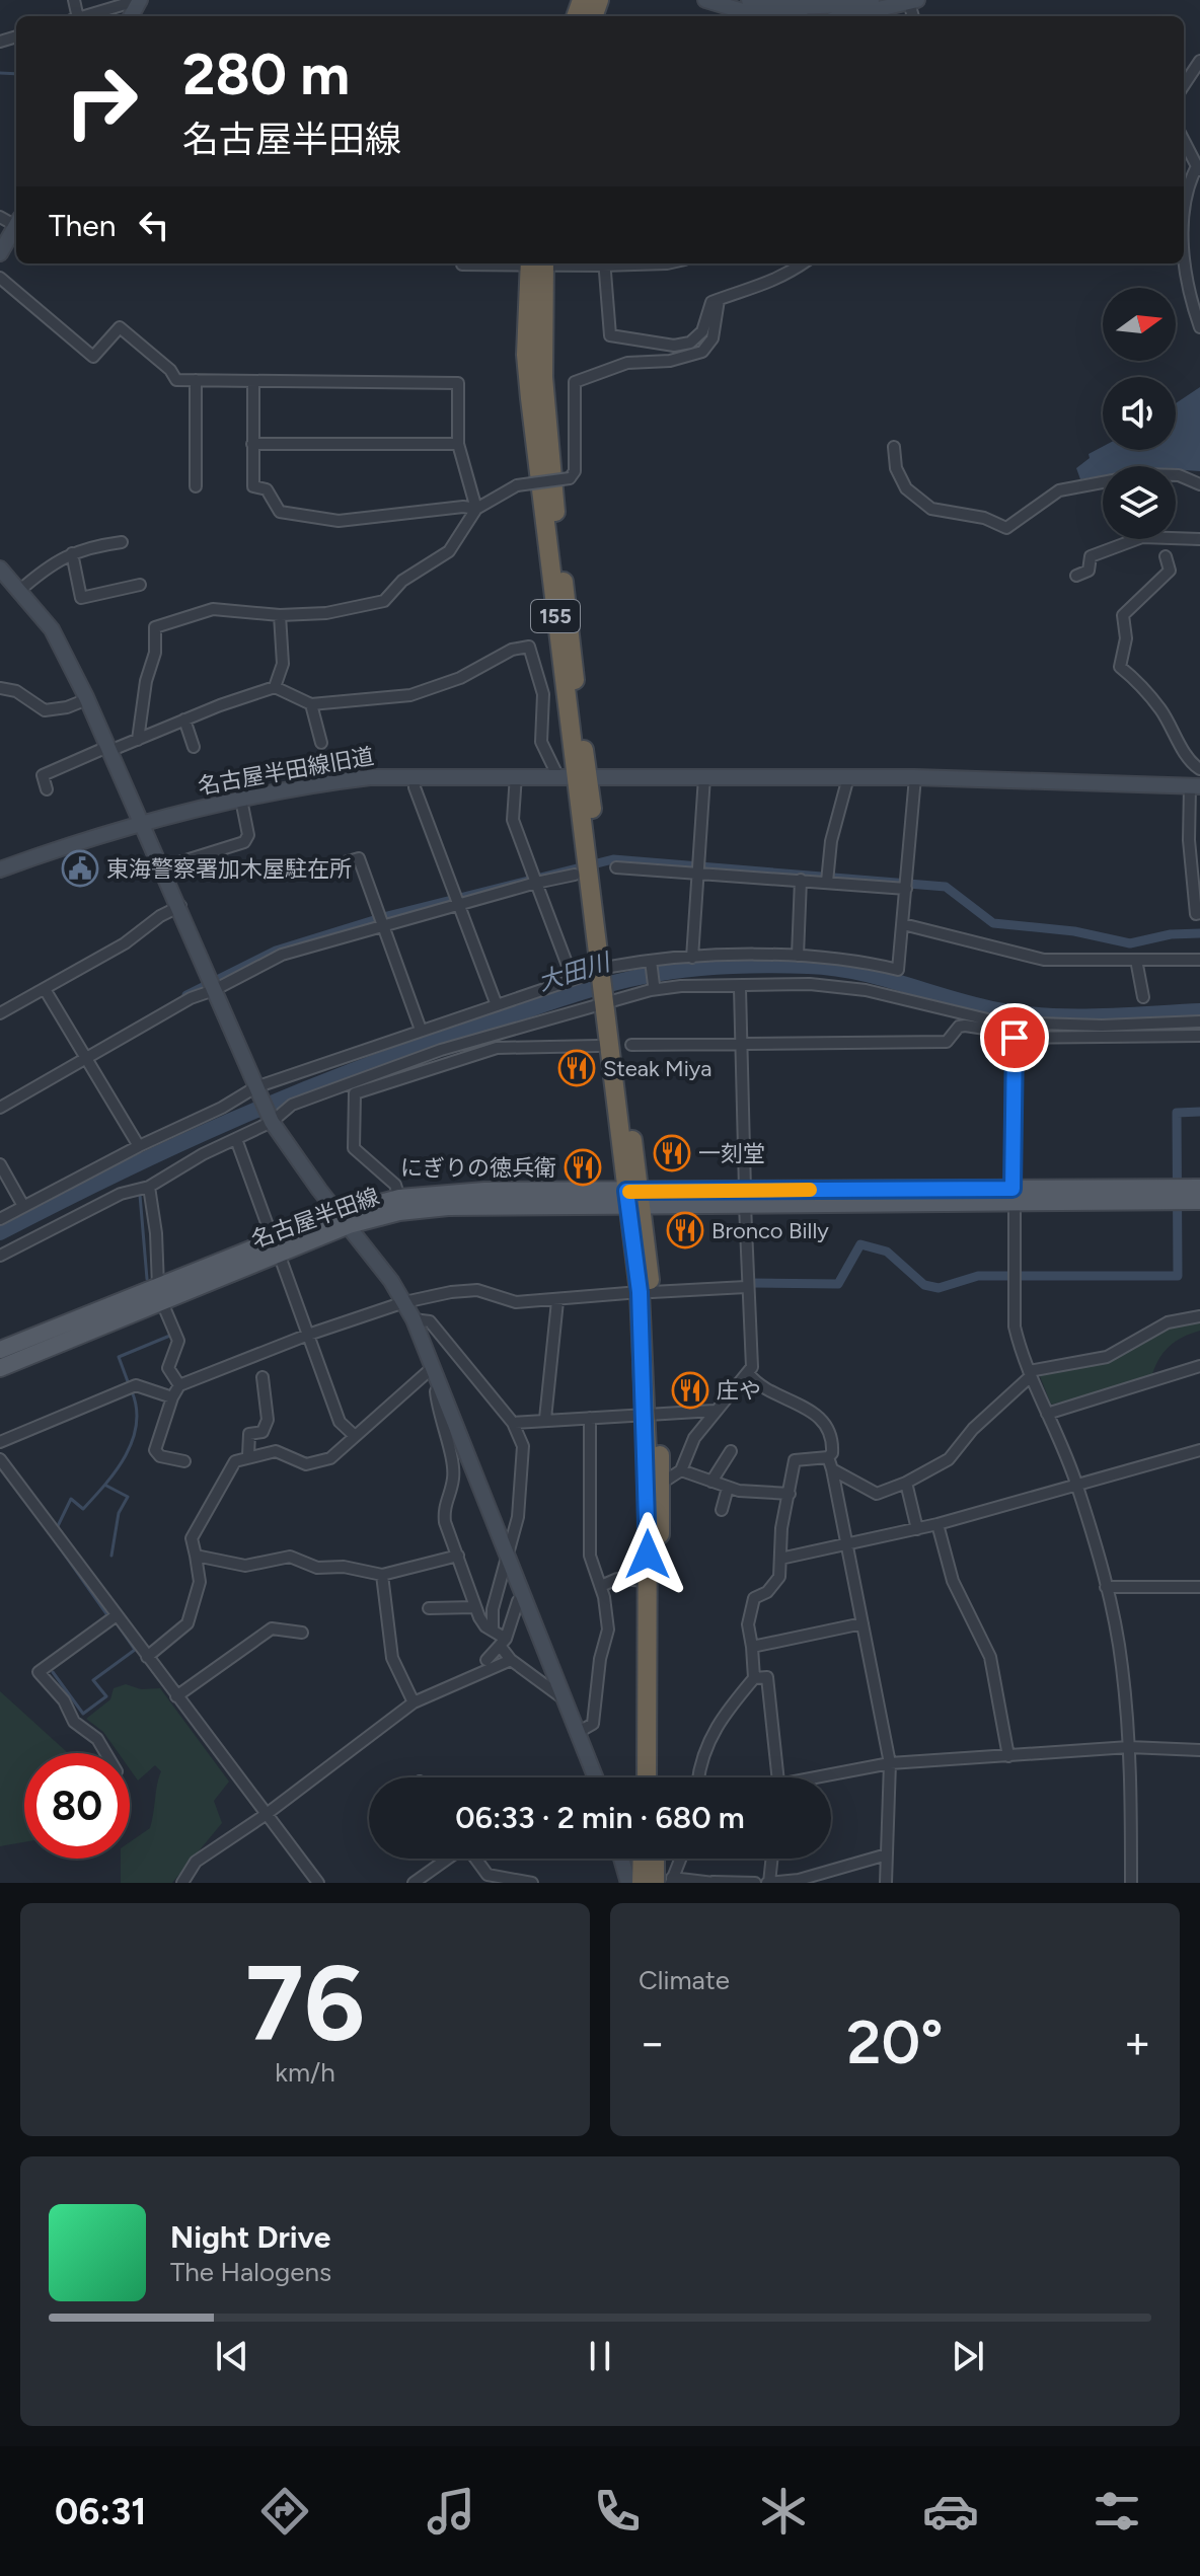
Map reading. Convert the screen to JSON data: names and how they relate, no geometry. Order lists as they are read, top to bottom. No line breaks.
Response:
{"streets":{"highway":["155"],"main road":["名古屋半田線"],"street":["名古屋半田線旧道"]},"crossings":[["155","名古屋半田線旧道"],["155","名古屋半田線"]],"water":["大田川"],"places":{"public building":["東海警察署加木屋駐在所"],"restaurant":["Steak Miya","一刻堂","にぎりの徳兵衛","Bronco Billy","庄や"]},"north":"right","page":{"turn":["280 m","名古屋半田線"],"then":"Then","limit":"80","trip":"06:33 · 2 min · 680 m","tile":[["76","km/h"],"Climate"],"heat":["−","20°","+"],"song":["Night Drive","The Halogens"],"tabs":"06:31"}}
